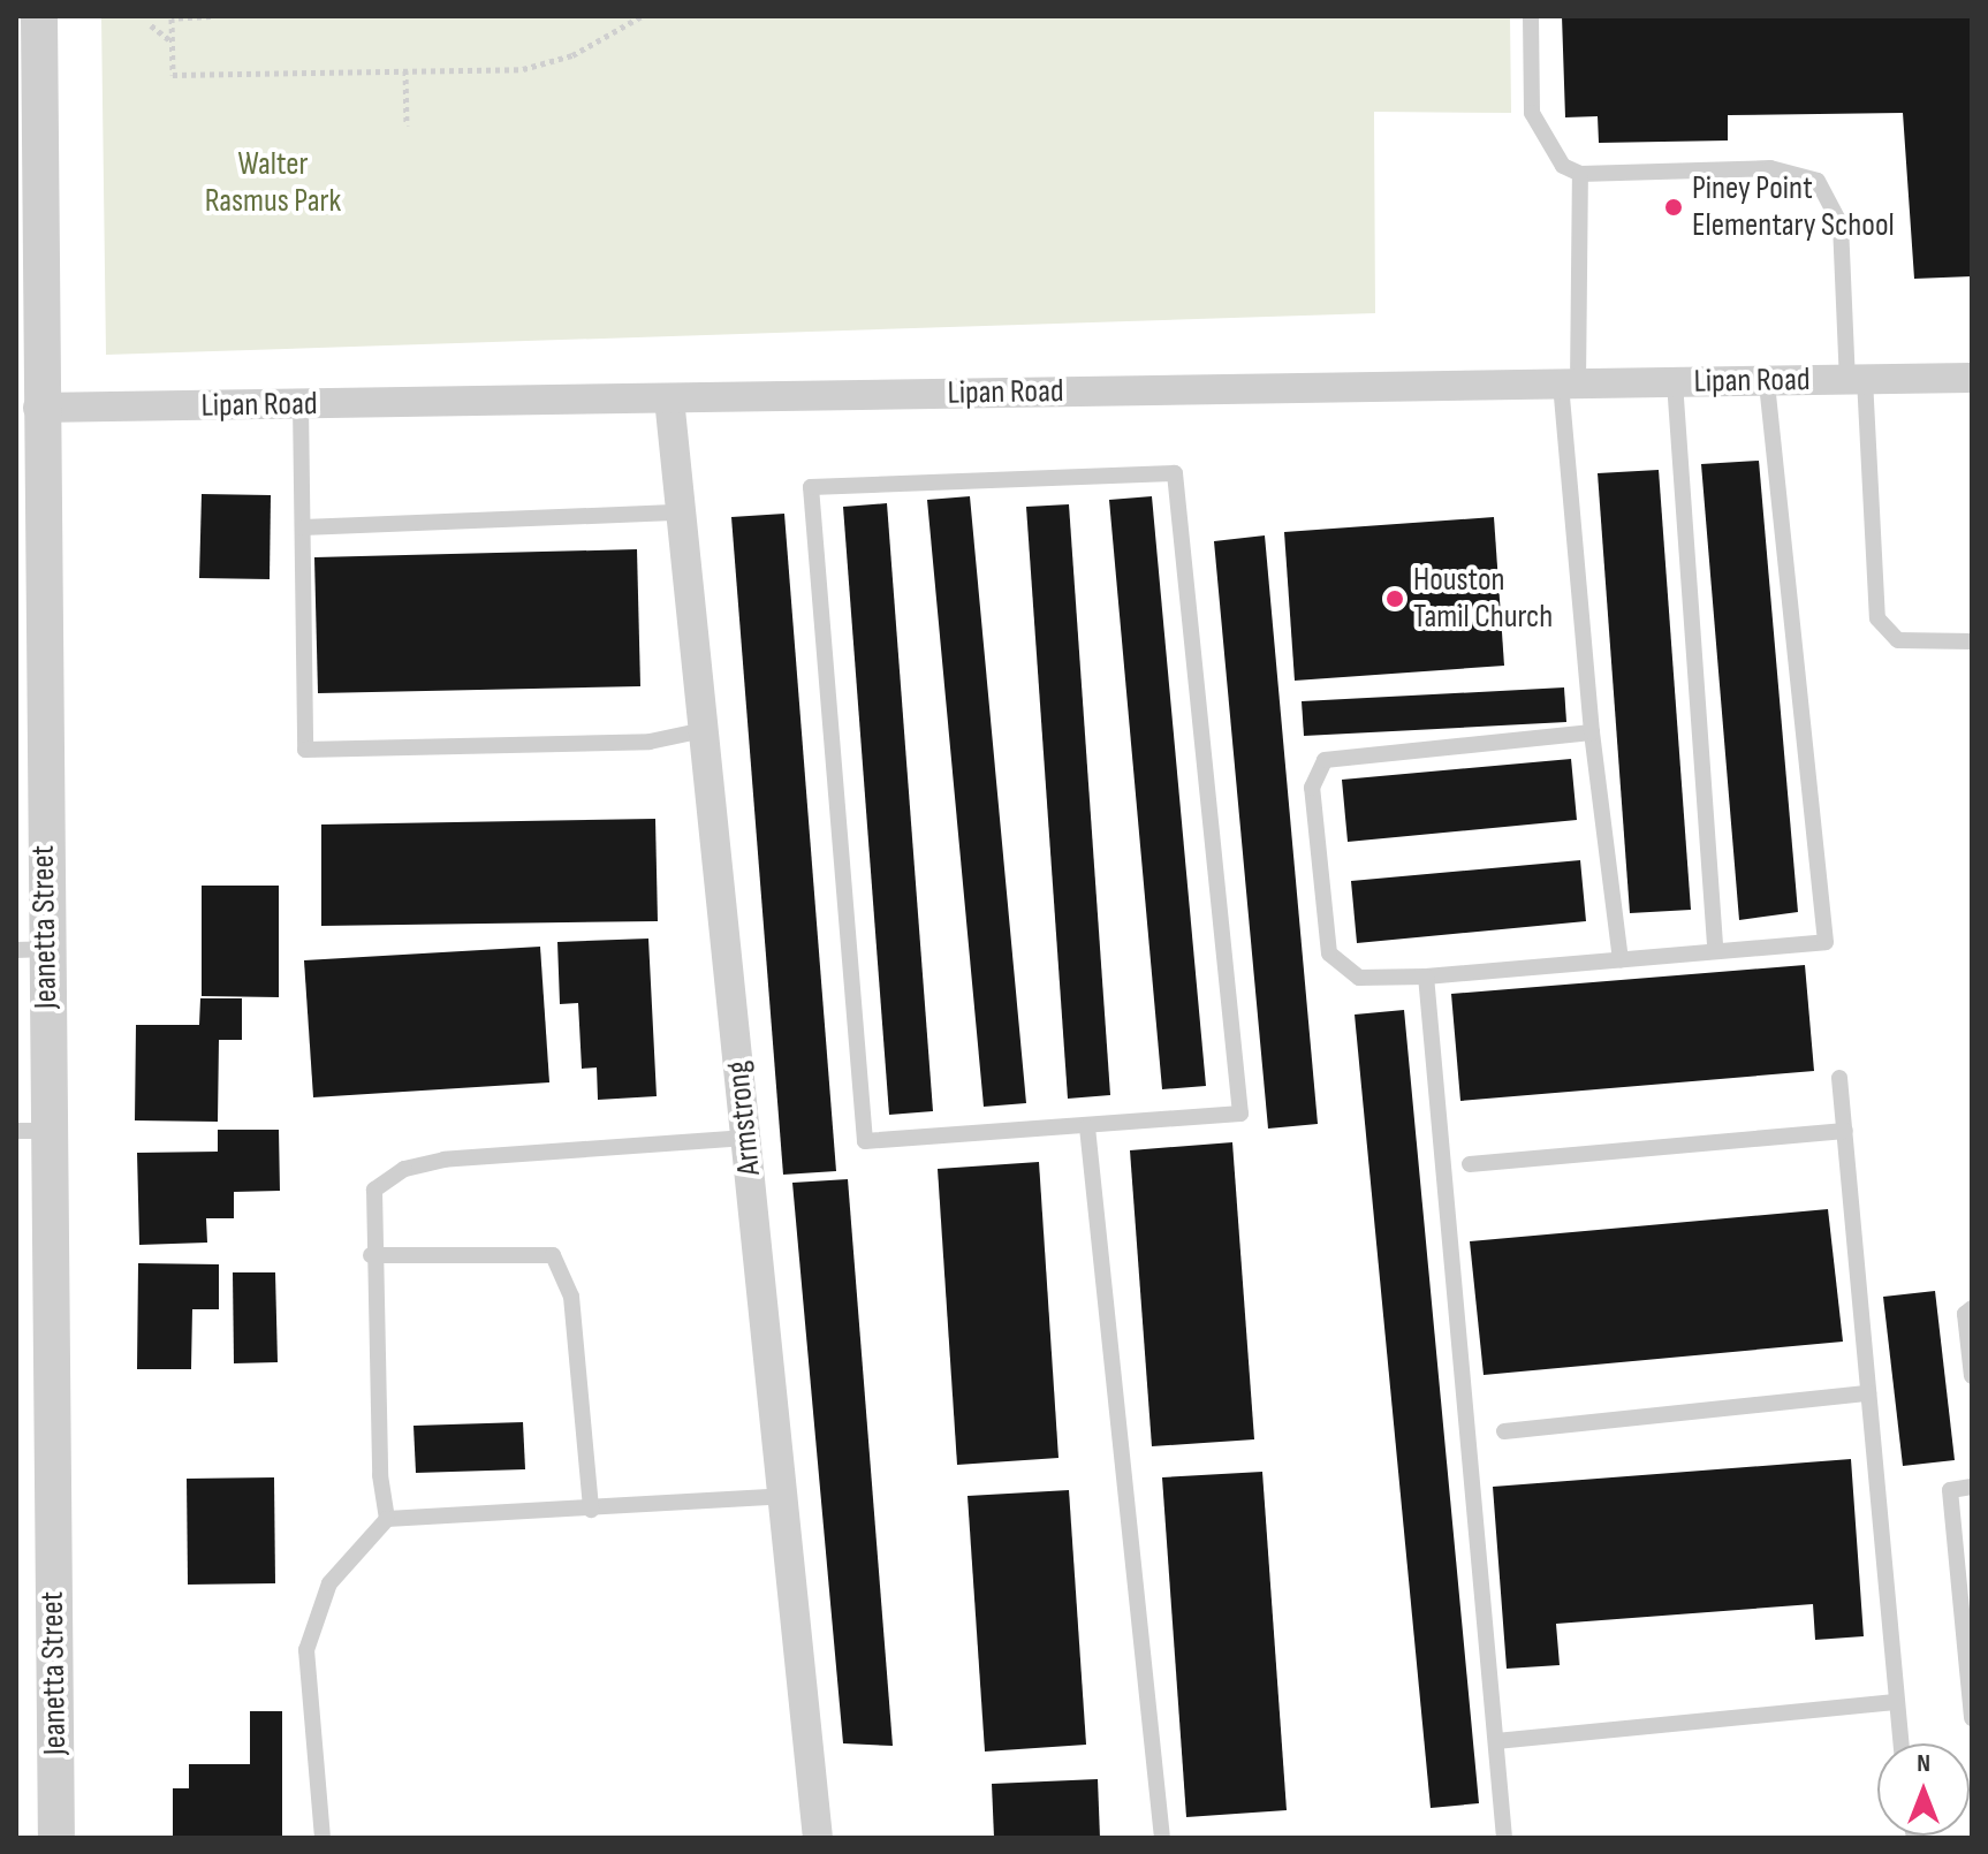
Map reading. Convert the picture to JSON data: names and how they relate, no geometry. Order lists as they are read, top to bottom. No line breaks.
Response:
{"streets":{"street":["Lipan Road","Jeanetta Street","Armstrong"]},"crossings":[["Lipan Road","Jeanetta Street"],["Lipan Road","Armstrong"]],"parks":["Walter Rasmus Park"],"places":["Piney Point Elementary School","Houston Tamil Church"],"north":"top"}
